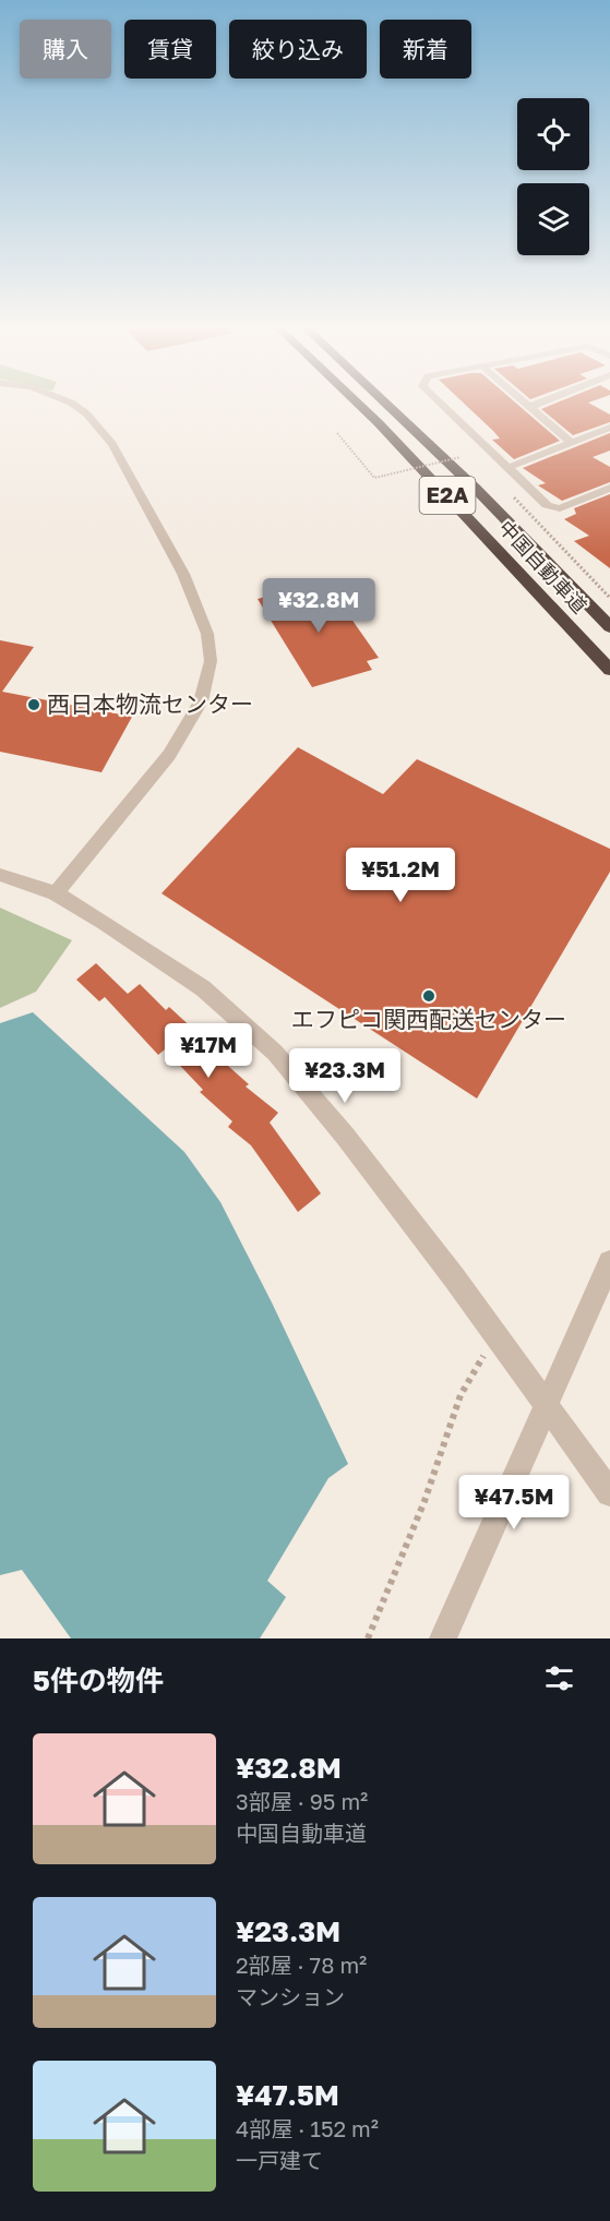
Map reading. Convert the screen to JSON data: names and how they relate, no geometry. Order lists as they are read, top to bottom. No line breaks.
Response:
{"streets":{"highway":["E2A","中国自動車道"]},"places":["西日本物流センター","エフピコ関西配送センター"],"page":{"chip":["購入","賃貸","絞り込み","新着"],"price":["¥32.8M","¥51.2M","¥17M","¥23.3M","¥47.5M"],"heading":"5件の物件","list":[{"name":"¥32.8M","note":"3部屋 · 95 m² · 中国自動車道"},{"name":"¥23.3M","note":"2部屋 · 78 m² · マンション"},{"name":"¥47.5M","note":"4部屋 · 152 m² · 一戸建て"}]}}
